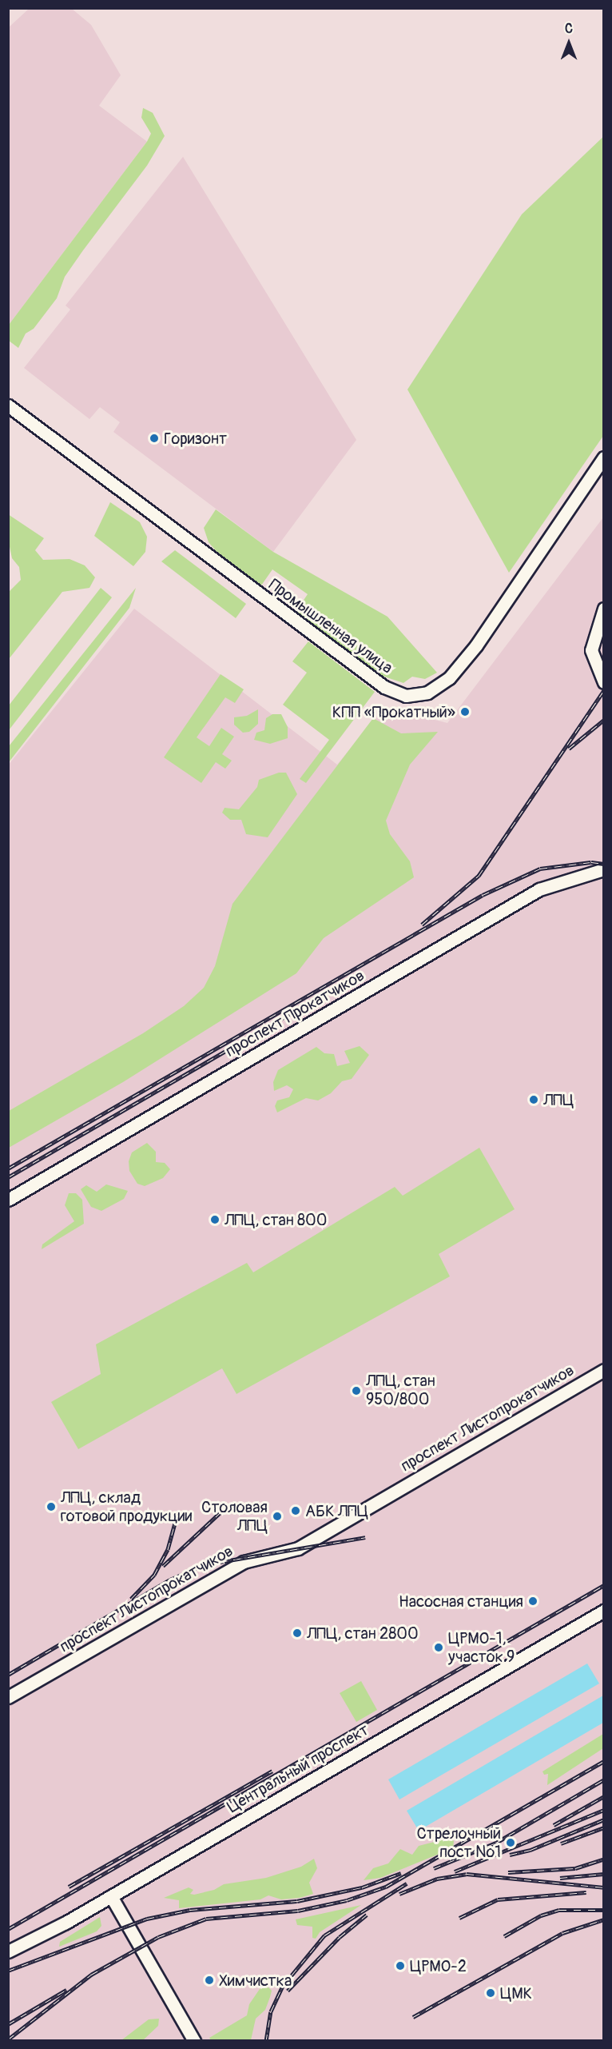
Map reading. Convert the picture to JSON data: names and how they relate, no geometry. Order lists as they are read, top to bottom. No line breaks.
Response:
{"streets":{"street":["Промышленная улица","проспект Прокатчиков","проспект Листопрокатчиков","Центральный проспект"]},"places":["Горизонт","КПП «Прокатный»","ЛПЦ","ЛПЦ, стан 800","ЛПЦ, стан 950/800","ЛПЦ, склад готовой продукции","АБК ЛПЦ","Столовая ЛПЦ","Насосная станция","ЛПЦ, стан 2800","ЦРМО-1, участок 9","Стрелочный пост №1","ЦРМО-2","Химчистка","ЦМК"],"north":"top"}
